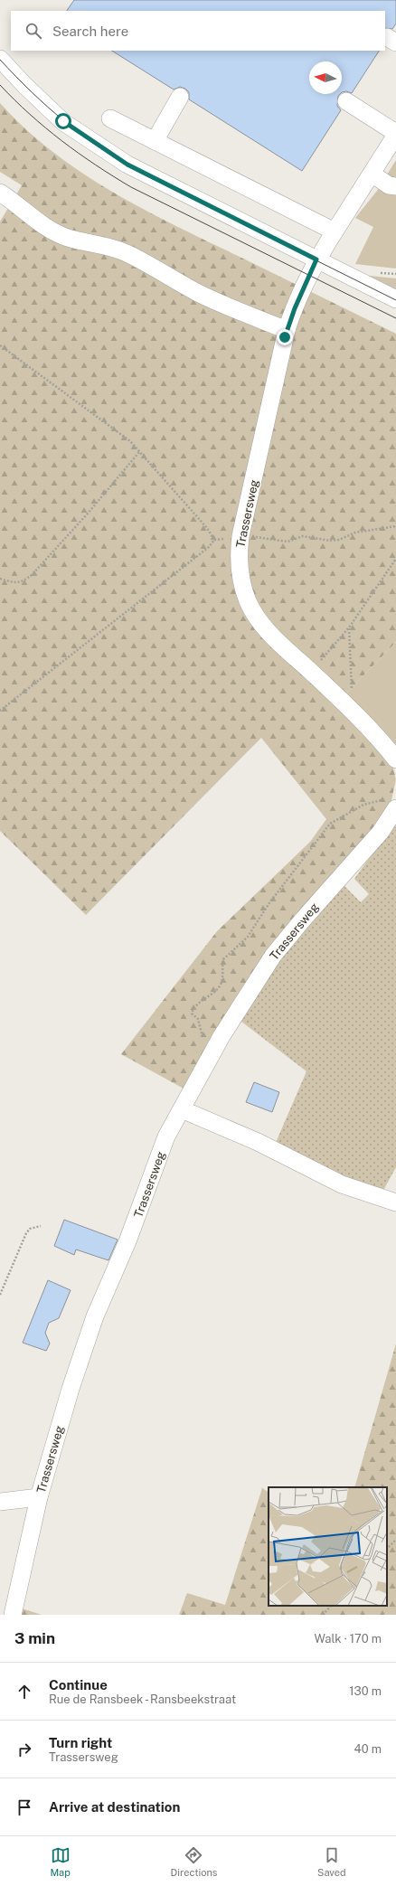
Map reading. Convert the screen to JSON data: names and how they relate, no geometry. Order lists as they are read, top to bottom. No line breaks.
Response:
{"streets":{"street":["Trassersweg"]},"north":"left","page":{"search":"Search here","heading":["3 min","Walk · 170 m"],"list":[["Continue","Rue de Ransbeek - Ransbeekstraat","130 m"],["Turn right","Trassersweg","40 m"],"Arrive at destination"],"nav":["Map","Directions","Saved"]}}
